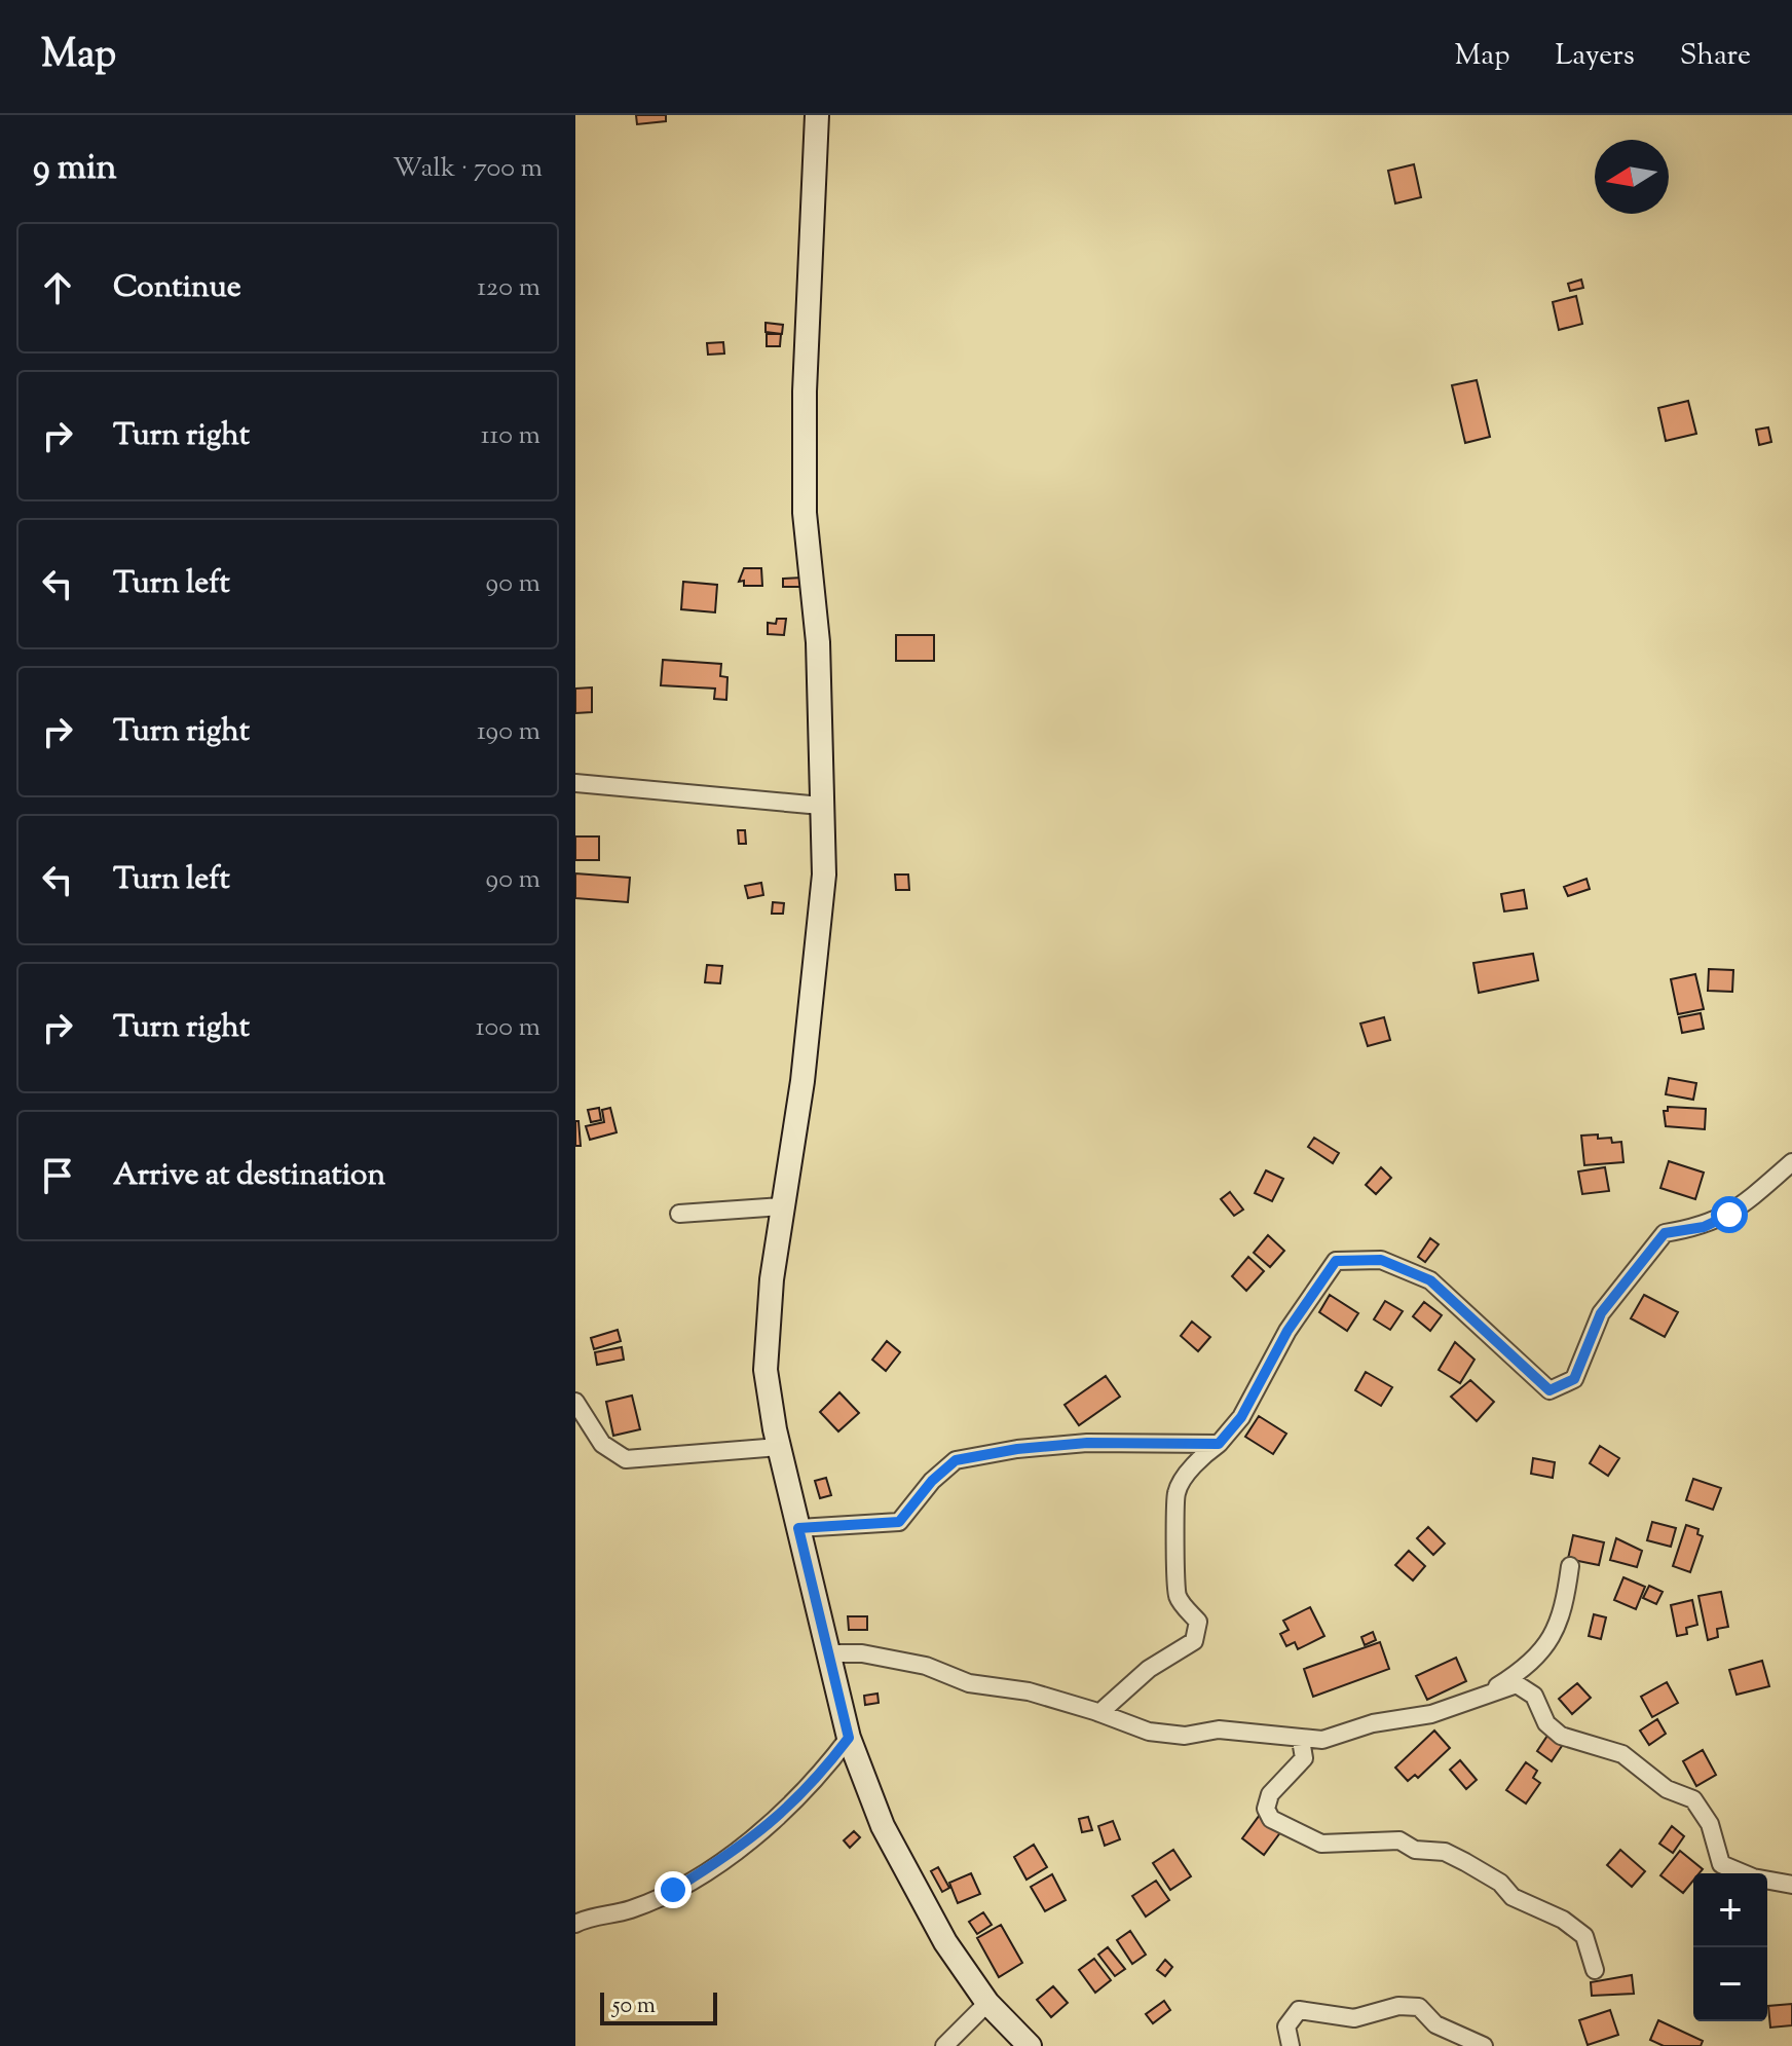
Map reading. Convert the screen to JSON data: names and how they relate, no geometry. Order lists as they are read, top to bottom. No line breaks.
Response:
{"scale_bar":"50 m","north":"left","page":{"header":"Map","nav":["Map","Layers","Share"],"heading":["9 min","Walk · 700 m"],"list":[["Continue","120 m"],["Turn right","110 m"],["Turn left","90 m"],["Turn right","190 m"],["Turn left","90 m"],["Turn right","100 m"],"Arrive at destination"],"map_buttons":["+","−"],"scale":"50 m"}}
